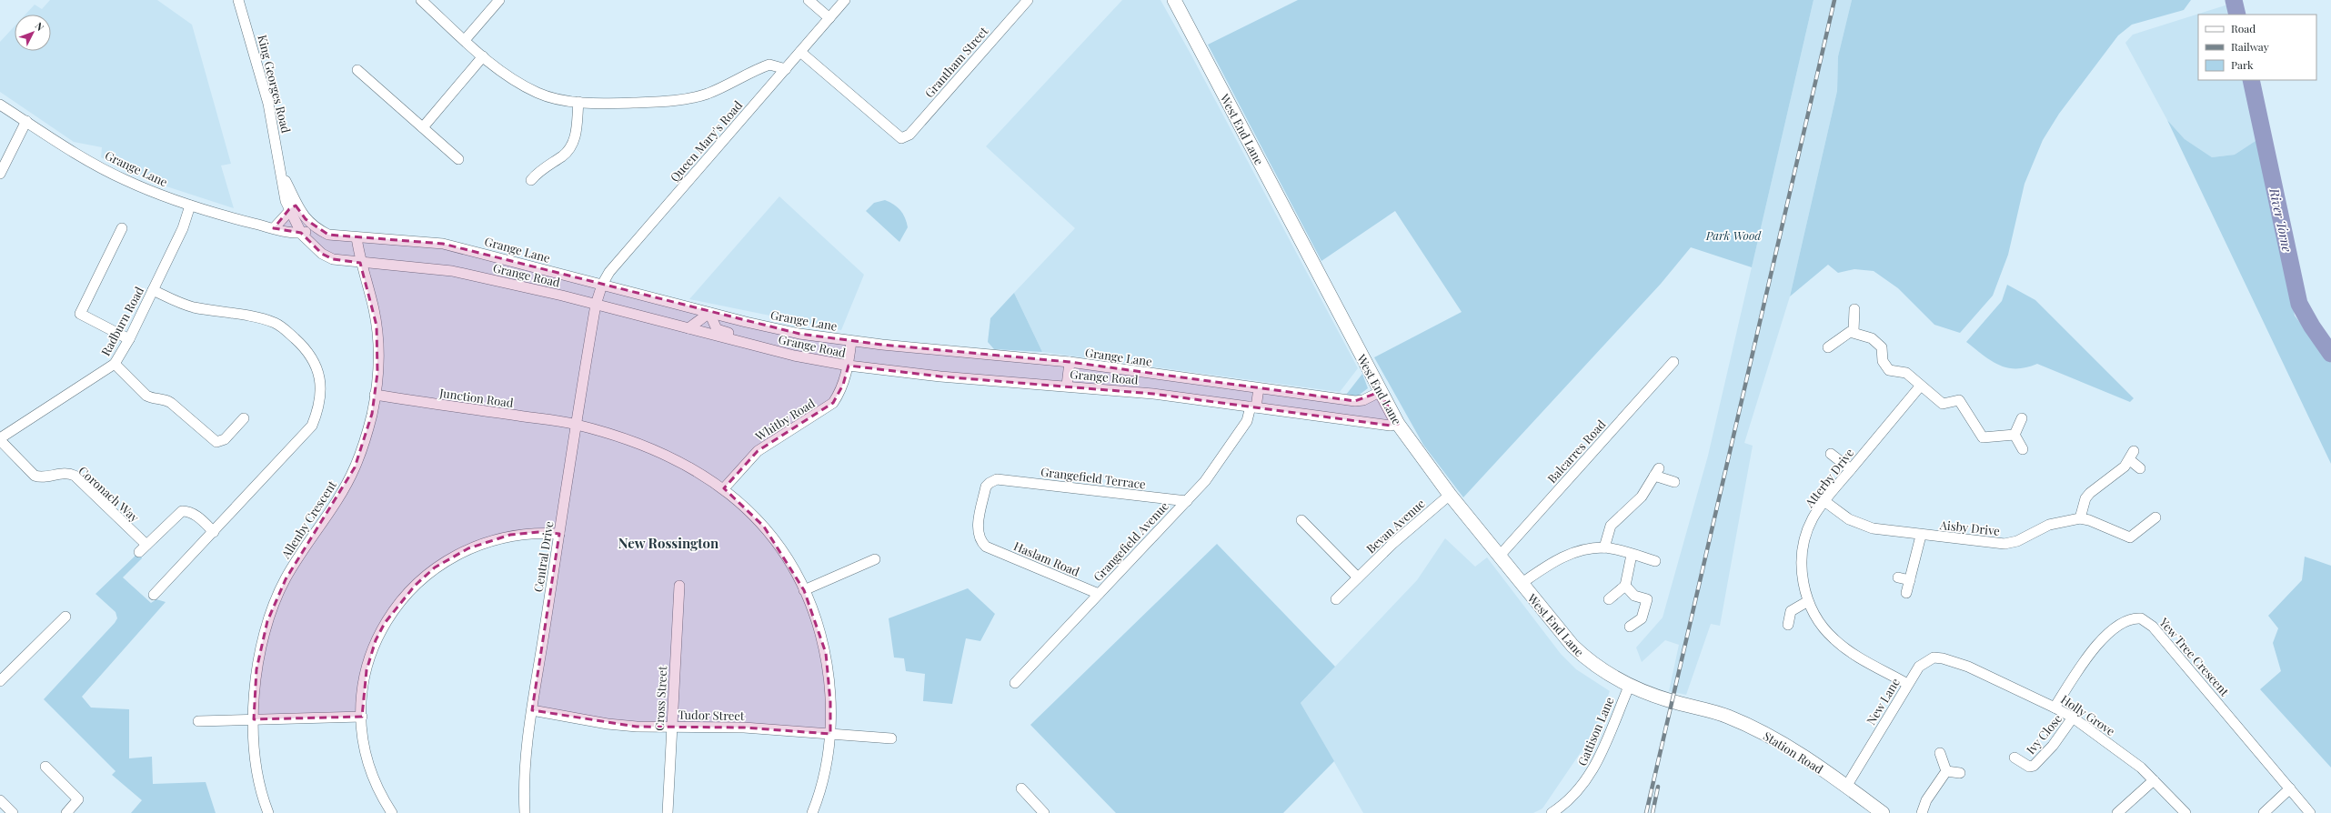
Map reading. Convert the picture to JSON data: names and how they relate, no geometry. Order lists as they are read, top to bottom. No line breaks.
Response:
{"streets":{"street":["Grantham Street","King Georges Road","West End Lane","Queen Mary's Road","Grange Lane","Grange Road","Radburn Road","Junction Road","Whitby Road","Balcarres Road","Grangefield Terrace","Atterby Drive","Coronach Way","Allenby Crescent","Bevan Avenue","Aisby Drive","Grangefield Avenue","Central Drive","Haslam Road","Yew Tree Crescent","Cross Street","New Lane","Tudor Street","Holly Grove","Gattison Lane","Ivy Close","Station Road"]},"crossings":[["Grantham Street","Queen Mary's Road"],["King Georges Road","Grange Lane"],["West End Lane","Grange Lane"],["West End Lane","Grange Road"],["West End Lane","Balcarres Road"],["West End Lane","Bevan Avenue"],["West End Lane","Gattison Lane"],["West End Lane","Station Road"],["Queen Mary's Road","Grange Lane"],["Queen Mary's Road","Grange Road"],["Queen Mary's Road","Central Drive"],["Grange Lane","Grange Road"],["Grange Lane","Radburn Road"],["Grange Lane","Whitby Road"],["Grange Lane","Allenby Crescent"],["Grange Lane","Grangefield Avenue"],["Grange Road","Whitby Road"],["Grange Road","Allenby Crescent"],["Grange Road","Grangefield Avenue"],["Grange Road","Central Drive"],["Radburn Road","Coronach Way"],["Junction Road","Whitby Road"],["Junction Road","Allenby Crescent"],["Junction Road","Central Drive"],["Junction Road","Tudor Street"],["Grangefield Terrace","Grangefield Avenue"],["Grangefield Terrace","Haslam Road"],["Atterby Drive","Aisby Drive"],["Atterby Drive","New Lane"],["Grangefield Avenue","Haslam Road"],["Central Drive","Tudor Street"],["Yew Tree Crescent","Holly Grove"],["Cross Street","Tudor Street"],["New Lane","Holly Grove"],["New Lane","Station Road"],["Holly Grove","Ivy Close"]],"districts":["New Rossington"],"water":["River Torne"],"parks":["Park Wood"],"legend":["Road","Railway","Park"],"north":"top right"}
